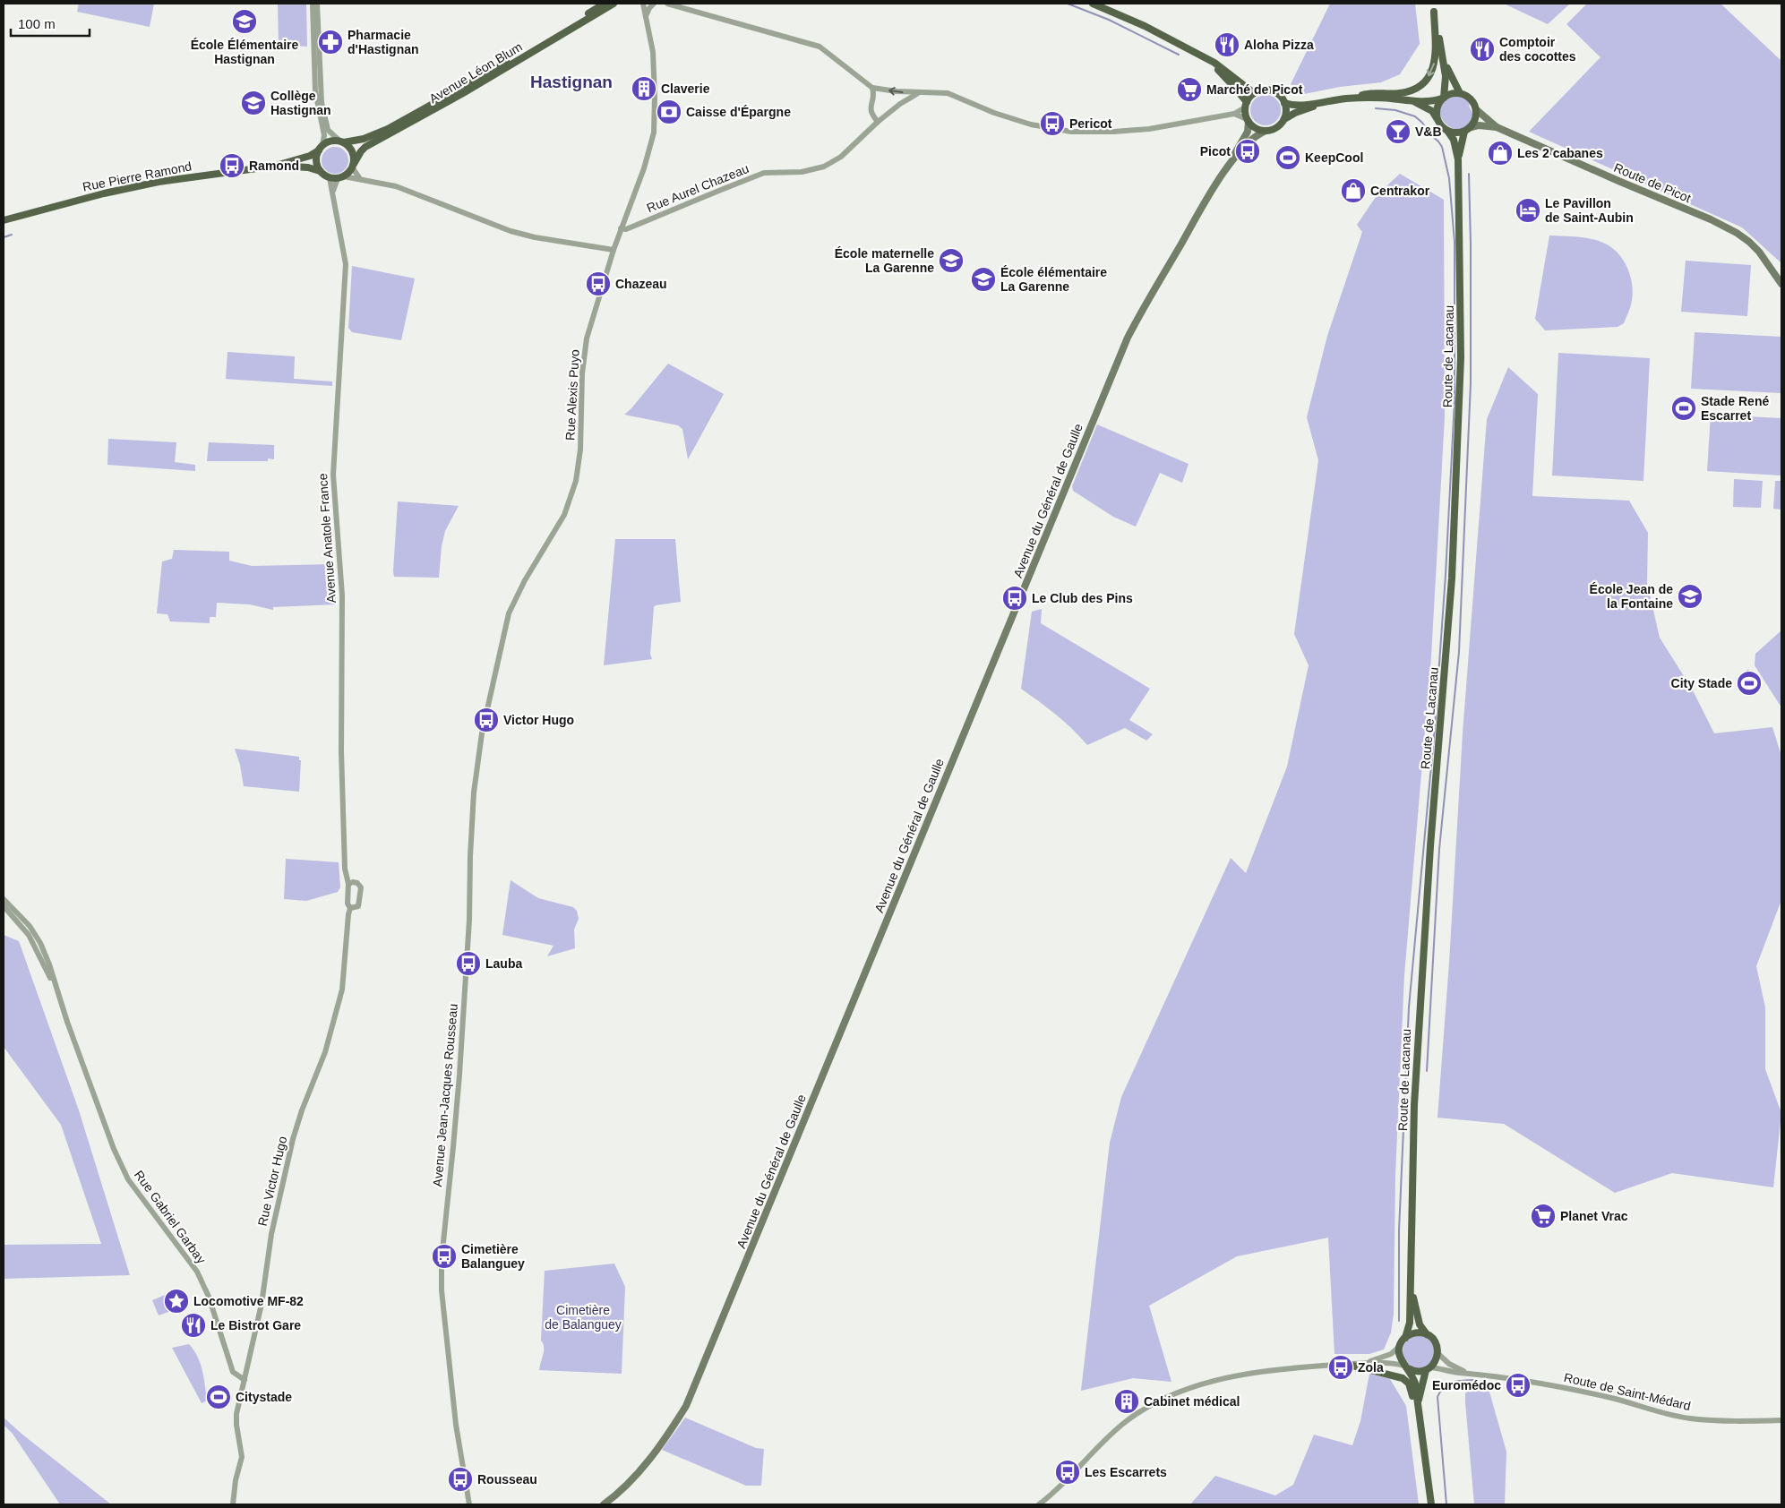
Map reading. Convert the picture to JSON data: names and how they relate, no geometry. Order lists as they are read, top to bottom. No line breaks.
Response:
{"streets":{"main road":["Avenue Léon Blum","Rue Pierre Ramond","Route de Picot","Route de Lacanau","Avenue du Général de Gaulle"],"street":["Rue Aurel Chazeau","Rue Alexis Puyo","Avenue Anatole France","Avenue Jean-Jacques Rousseau","Rue Victor Hugo","Rue Gabriel Garbay","Route de Saint-Médard"]},"crossings":[["Avenue Léon Blum","Rue Pierre Ramond"],["Avenue Léon Blum","Avenue Anatole France"],["Rue Pierre Ramond","Avenue Anatole France"],["Rue Aurel Chazeau","Rue Alexis Puyo"],["Route de Lacanau","Route de Saint-Médard"],["Rue Alexis Puyo","Avenue Jean-Jacques Rousseau"],["Avenue Anatole France","Rue Victor Hugo"],["Rue Victor Hugo","Rue Gabriel Garbay"]],"districts":["Hastignan"],"parks":["Cimetière de Balanguey"],"places":{"school or university":["École Élémentaire Hastignan","Collège Hastignan","École maternelle La Garenne","École élémentaire La Garenne","École Jean de la Fontaine"],"pharmacy":["Pharmacie d'Hastignan"],"restaurant":["Aloha Pizza","Comptoir des cocottes","Le Bistrot Gare"],"building":["Claverie","Cabinet médical"],"supermarket":["Marché de Picot","Planet Vrac"],"bank":["Caisse d'Épargne"],"bus stop":["Pericot","Picot","Ramond","Chazeau","Le Club des Pins","Victor Hugo","Lauba","Cimetière Balanguey","Zola","Euromédoc","Les Escarrets","Rousseau"],"bar":["V&B"],"shop":["Les 2 cabanes","Centrakor"],"sports":["KeepCool","Stade René Escarret","City Stade","Citystade"],"hotel":["Le Pavillon de Saint-Aubin"],"place":["Locomotive MF-82"]},"scale_bar":"100 m"}
